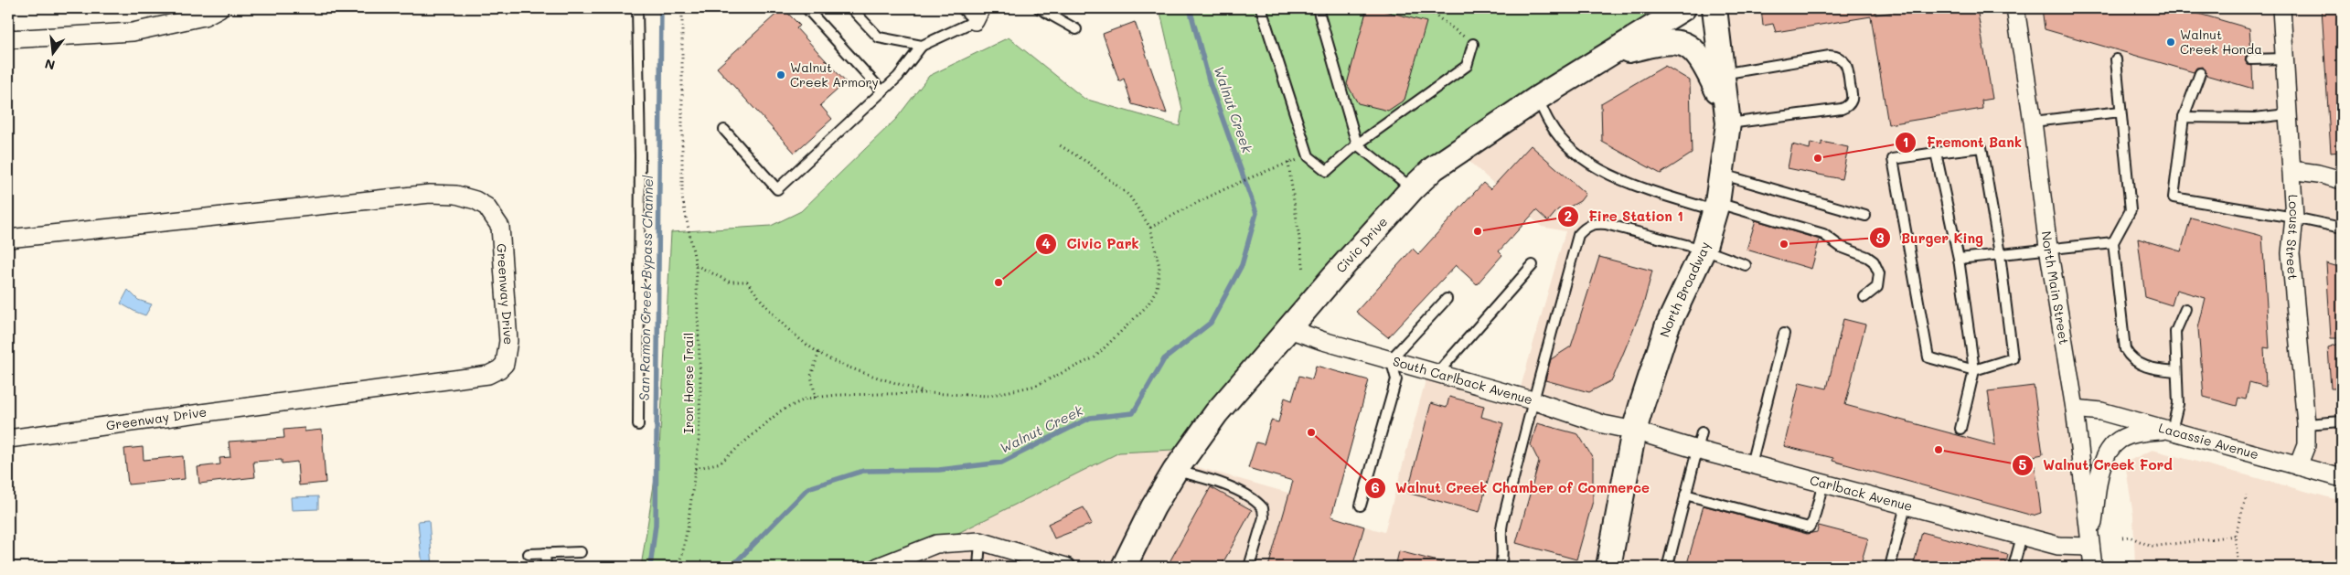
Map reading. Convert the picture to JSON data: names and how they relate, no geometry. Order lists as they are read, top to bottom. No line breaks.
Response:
{"streets":{"main road":["Civic Drive","North Broadway"],"street":["Locust Street","North Main Street","Greenway Drive","South Carlback Avenue","Lacassie Avenue","Carlback Avenue"],"path":["Iron Horse Trail"]},"crossings":[["Locust Street","Lacassie Avenue"],["Civic Drive","South Carlback Avenue"],["North Main Street","Lacassie Avenue"],["North Main Street","Carlback Avenue"],["North Broadway","South Carlback Avenue"],["North Broadway","Carlback Avenue"],["South Carlback Avenue","Carlback Avenue"]],"water":["Walnut Creek","San Ramon Creek Bypass Channel"],"places":["Walnut Creek Honda","Walnut Creek Armory","Fremont Bank","Fire Station 1","Burger King","Civic Park","Walnut Creek Chamber of Commerce","Walnut Creek Ford"],"north":"bottom"}
